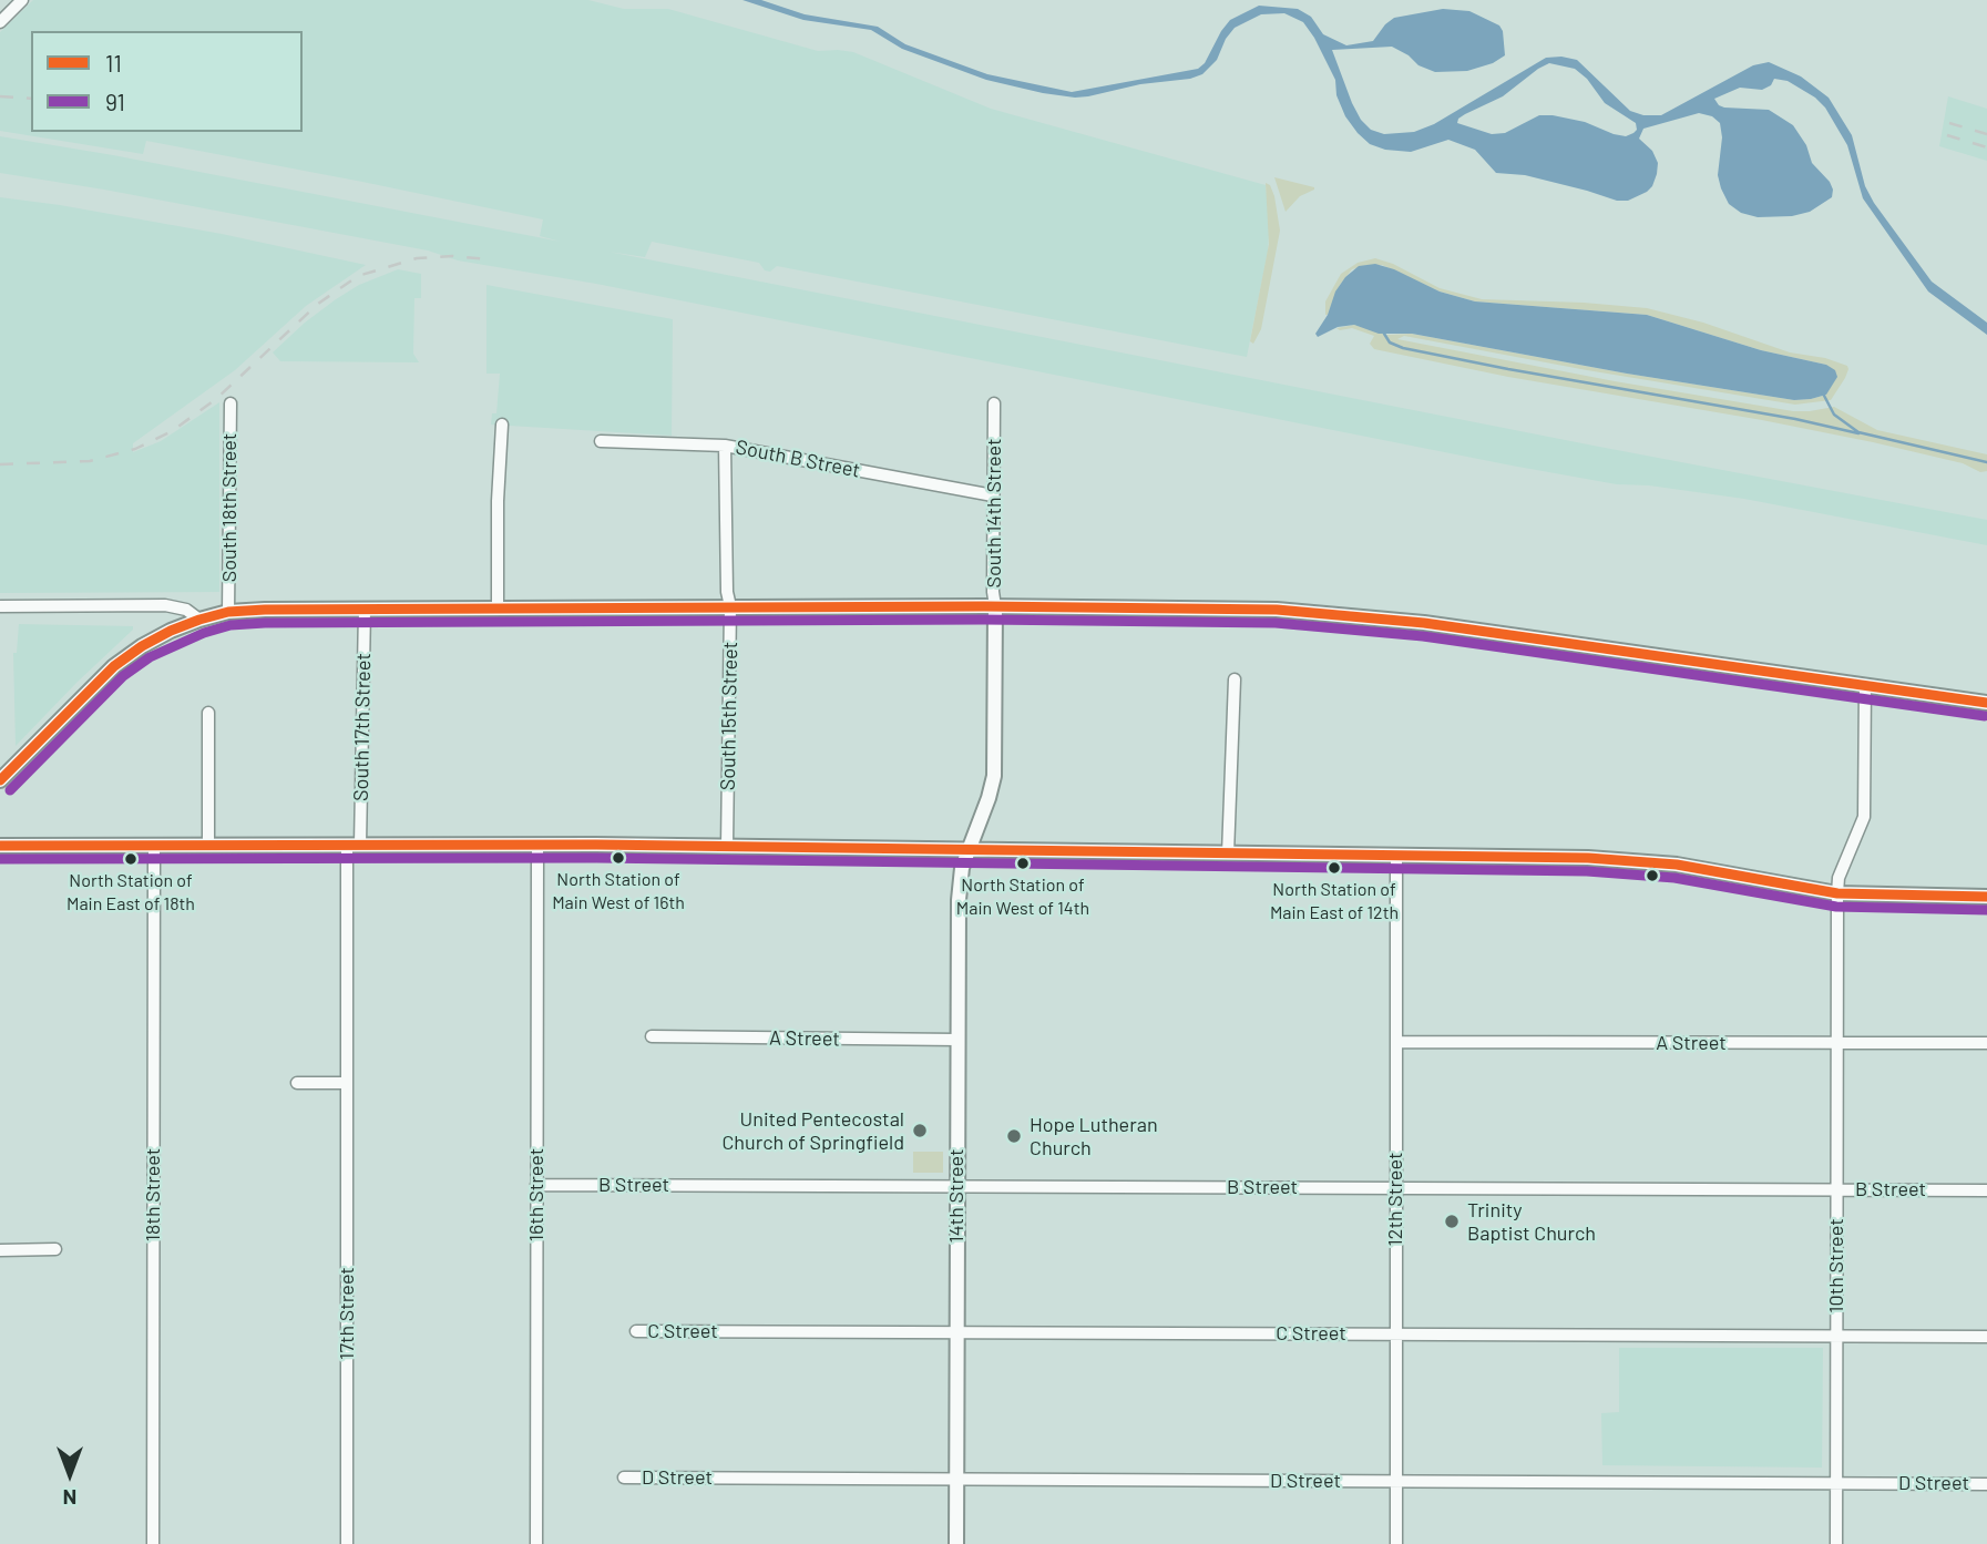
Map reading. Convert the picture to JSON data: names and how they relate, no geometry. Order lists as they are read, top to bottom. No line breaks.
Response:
{"streets":{"main road":["South 14th Street","14th Street"],"street":["South B Street","South 18th Street","South 15th Street","South 17th Street","A Street","B Street","18th Street","16th Street","12th Street","10th Street","17th Street","C Street","D Street"]},"crossings":[["South B Street","South 14th Street"],["South B Street","South 15th Street"],["South 14th Street","14th Street"],["South 17th Street","17th Street"],["A Street","14th Street"],["A Street","12th Street"],["A Street","10th Street"],["B Street","16th Street"],["B Street","14th Street"],["B Street","12th Street"],["B Street","10th Street"],["14th Street","C Street"],["14th Street","D Street"],["12th Street","C Street"],["12th Street","D Street"],["10th Street","C Street"],["10th Street","D Street"]],"places":["North Station of Main West of 16th","North Station of Main East of 18th","North Station of Main West of 14th","North Station of Main East of 12th","United Pentecostal Church of Springfield","Hope Lutheran Church","Trinity Baptist Church"],"lines":["transit line 11","transit line 91"],"legend":["11","91"],"north":"bottom"}
